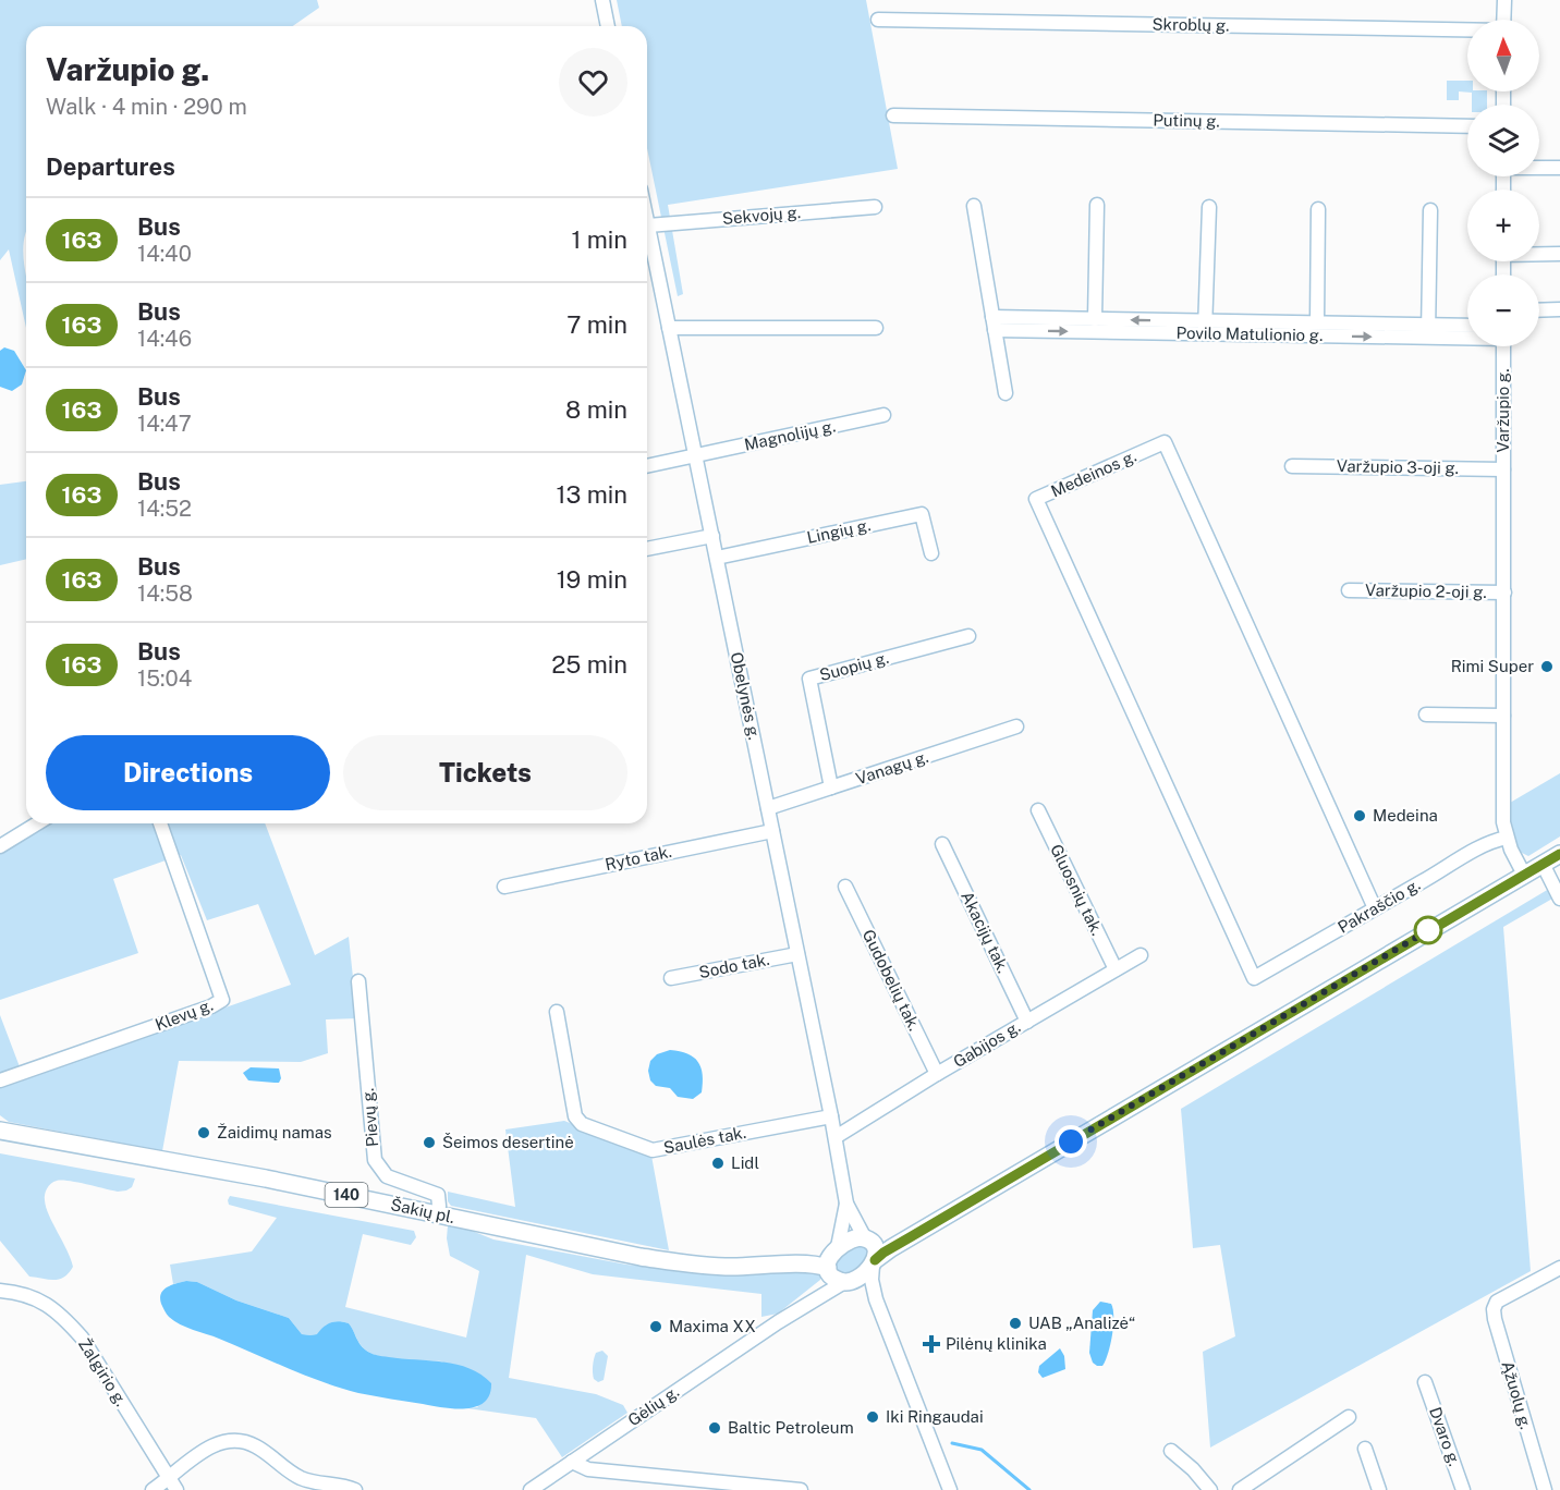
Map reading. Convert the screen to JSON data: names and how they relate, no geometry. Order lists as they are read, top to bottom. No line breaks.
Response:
{"streets":{"main road":["140","Šakių pl."],"street":["Skroblų g.","Putinų g.","Sekvojų g.","Povilo Matulionio g.","Varžupio g.","Magnolijų g.","Varžupio 3-oji g.","Medeinos g.","Lingių g.","Varžupio 2-oji g.","Suopių g.","Obelynės g.","Vanagų g.","Ryto tak.","Gluosnių tak.","Pakraščio g.","Akacijų tak.","Sodo tak.","Gudobelių tak.","Klevų g.","Gabijos g.","Pievų g.","Saulės tak.","Žalgirio g.","Ąžuolų g.","Gėlių g.","Dvaro g."]},"crossings":[["Sekvojų g.","Obelynės g."],["Varžupio g.","Varžupio 3-oji g."],["Varžupio g.","Varžupio 2-oji g."],["Varžupio g.","Pakraščio g."],["Varžupio g.","140"],["Magnolijų g.","Obelynės g."],["Medeinos g.","Pakraščio g."],["Lingių g.","Obelynės g."],["Suopių g.","Vanagų g."],["Obelynės g.","Vanagų g."],["Obelynės g.","Ryto tak."],["Obelynės g.","Sodo tak."],["Obelynės g.","Gabijos g."],["Obelynės g.","Saulės tak."],["Obelynės g.","140"],["Obelynės g.","Šakių pl."],["Obelynės g.","Gėlių g."],["Gluosnių tak.","Gabijos g."],["Akacijų tak.","Gabijos g."],["Gudobelių tak.","Gabijos g."],["Pievų g.","Šakių pl."],["140","Šakių pl."],["140","Gėlių g."],["Šakių pl.","Gėlių g."]],"places":{"other":["Rimi Super","Medeina","Žaidimų namas","Šeimos desertinė","Lidl","UAB „Analizė“","Maxima XX","Iki Ringaudai","Baltic Petroleum"],"health":["Pilėnų klinika"]},"lines":["bus line 163"],"north":"top","page":{"map_buttons":["+","−"],"heading":[["Varžupio g.","Walk · 4 min · 290 m"],"Departures"],"list":[{"mark":"163","name":"Bus","note":"14:40","value":"1 min"},{"mark":"163","name":"Bus","note":"14:46","value":"7 min"},{"mark":"163","name":"Bus","note":"14:47","value":"8 min"},{"mark":"163","name":"Bus","note":"14:52","value":"13 min"},{"mark":"163","name":"Bus","note":"14:58","value":"19 min"},{"mark":"163","name":"Bus","note":"15:04","value":"25 min"}],"buttons":["Directions","Tickets"]}}
